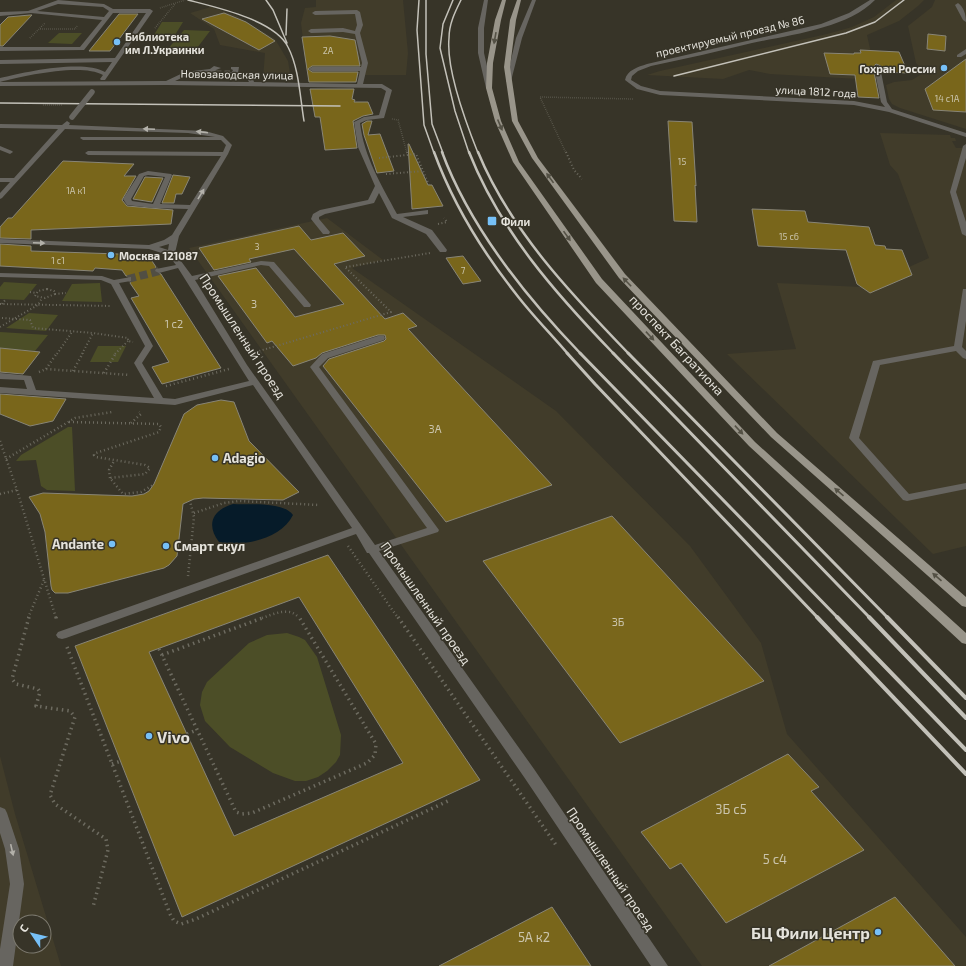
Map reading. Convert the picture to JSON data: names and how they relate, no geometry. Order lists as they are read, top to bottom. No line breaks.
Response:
{"streets":{"main road":["проспект Багратиона"],"street":["проектируемый проезд № 86","Новозаводская улица","улица 1812 года","Промышленный проезд"]},"crossings":[["проектируемый проезд № 86","улица 1812 года"]],"places":{"other":["Библиотека им Л.Украинки","Гохран России","Москва 121087","Adagio","Andante","Смарт скул","Vivo","БЦ Фили Центр"],"transit":["Фили"]},"house_numbers":["2А","14 с1А","15","1А к1","15 с6","3","1 с1","7","3","1 с2","3А","3Б","3Б с5","5 с4","5А к2"],"north":"top left"}
